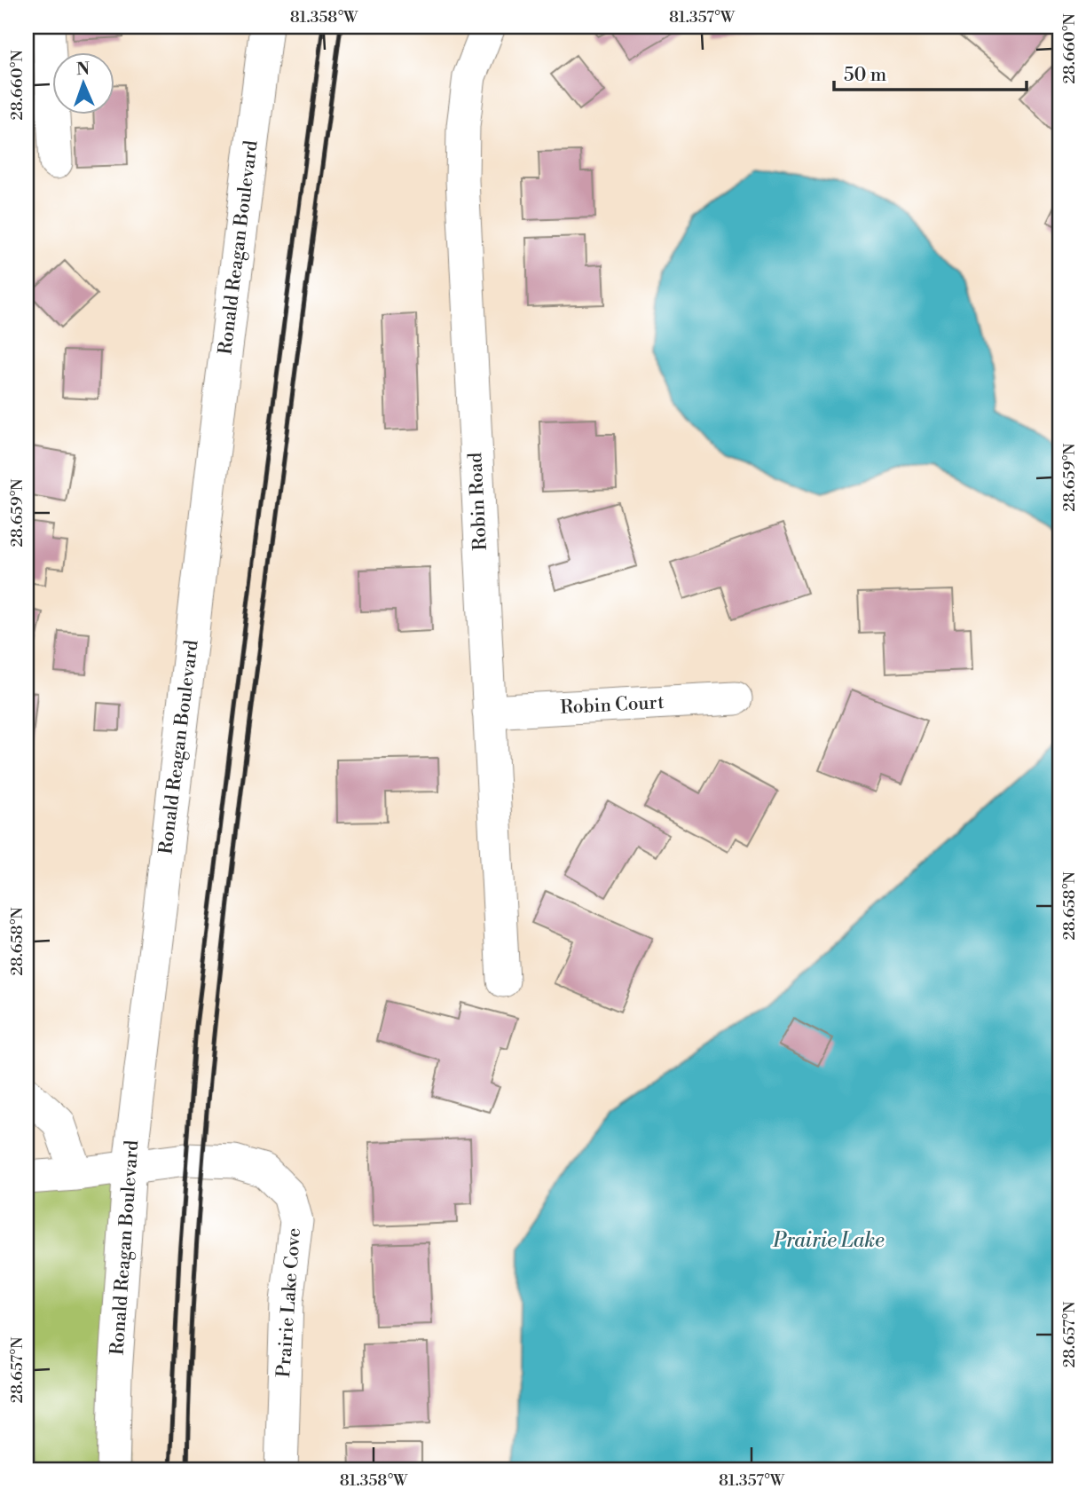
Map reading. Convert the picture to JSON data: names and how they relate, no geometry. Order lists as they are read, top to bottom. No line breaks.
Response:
{"streets":{"street":["Ronald Reagan Boulevard","Robin Road","Robin Court","Prairie Lake Cove"]},"crossings":[["Ronald Reagan Boulevard","Prairie Lake Cove"],["Robin Road","Robin Court"]],"water":["Prairie Lake"],"scale_bar":"50 m","north":"top","coordinates":["81.358°W","81.357°W","28.660°N","28.659°N","28.658°N","28.657°N"]}
